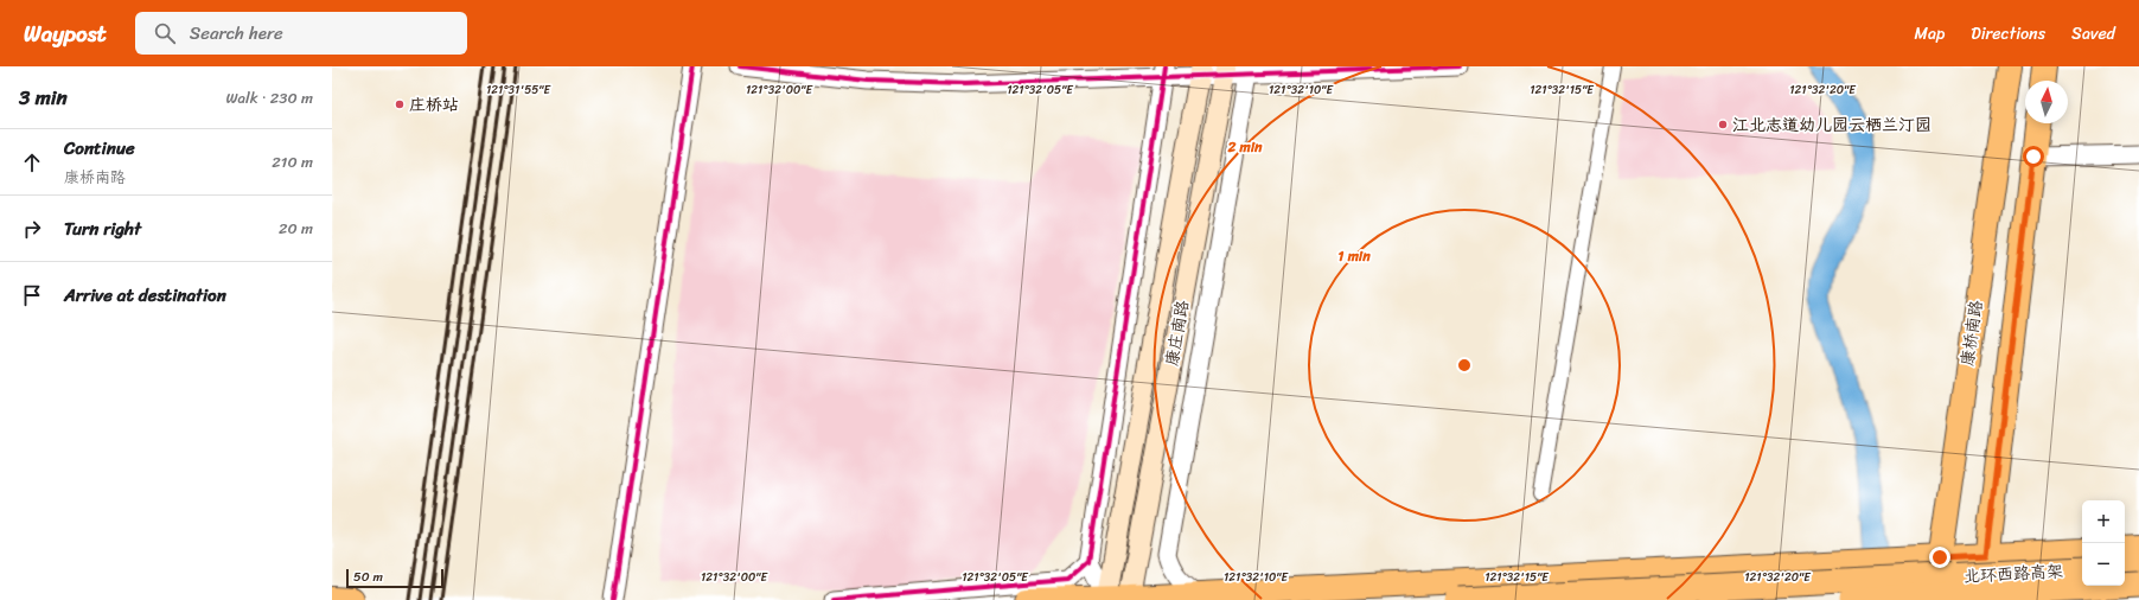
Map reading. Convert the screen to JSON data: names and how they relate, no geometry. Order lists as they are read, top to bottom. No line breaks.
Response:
{"streets":{"highway":["北环西路高架"],"main road":["康庄南路","康桥南路"]},"places":["庄桥站","江北志道幼儿园云栖兰汀园"],"scale_bar":"50 m","north":"top","page":{"header":"Waypost","search":"Search here","nav":["Map","Directions","Saved"],"heading":["3 min","Walk · 230 m"],"list":[["Continue","康桥南路","210 m"],["Turn right","20 m"],"Arrive at destination"],"map_buttons":["+","−"],"scale":"50 m"},"coordinates":["121°31'55\"E","121°32'00\"E","121°32'05\"E","121°32'10\"E","121°32'15\"E","121°32'20\"E"],"rings":["2 min","1 min"]}
